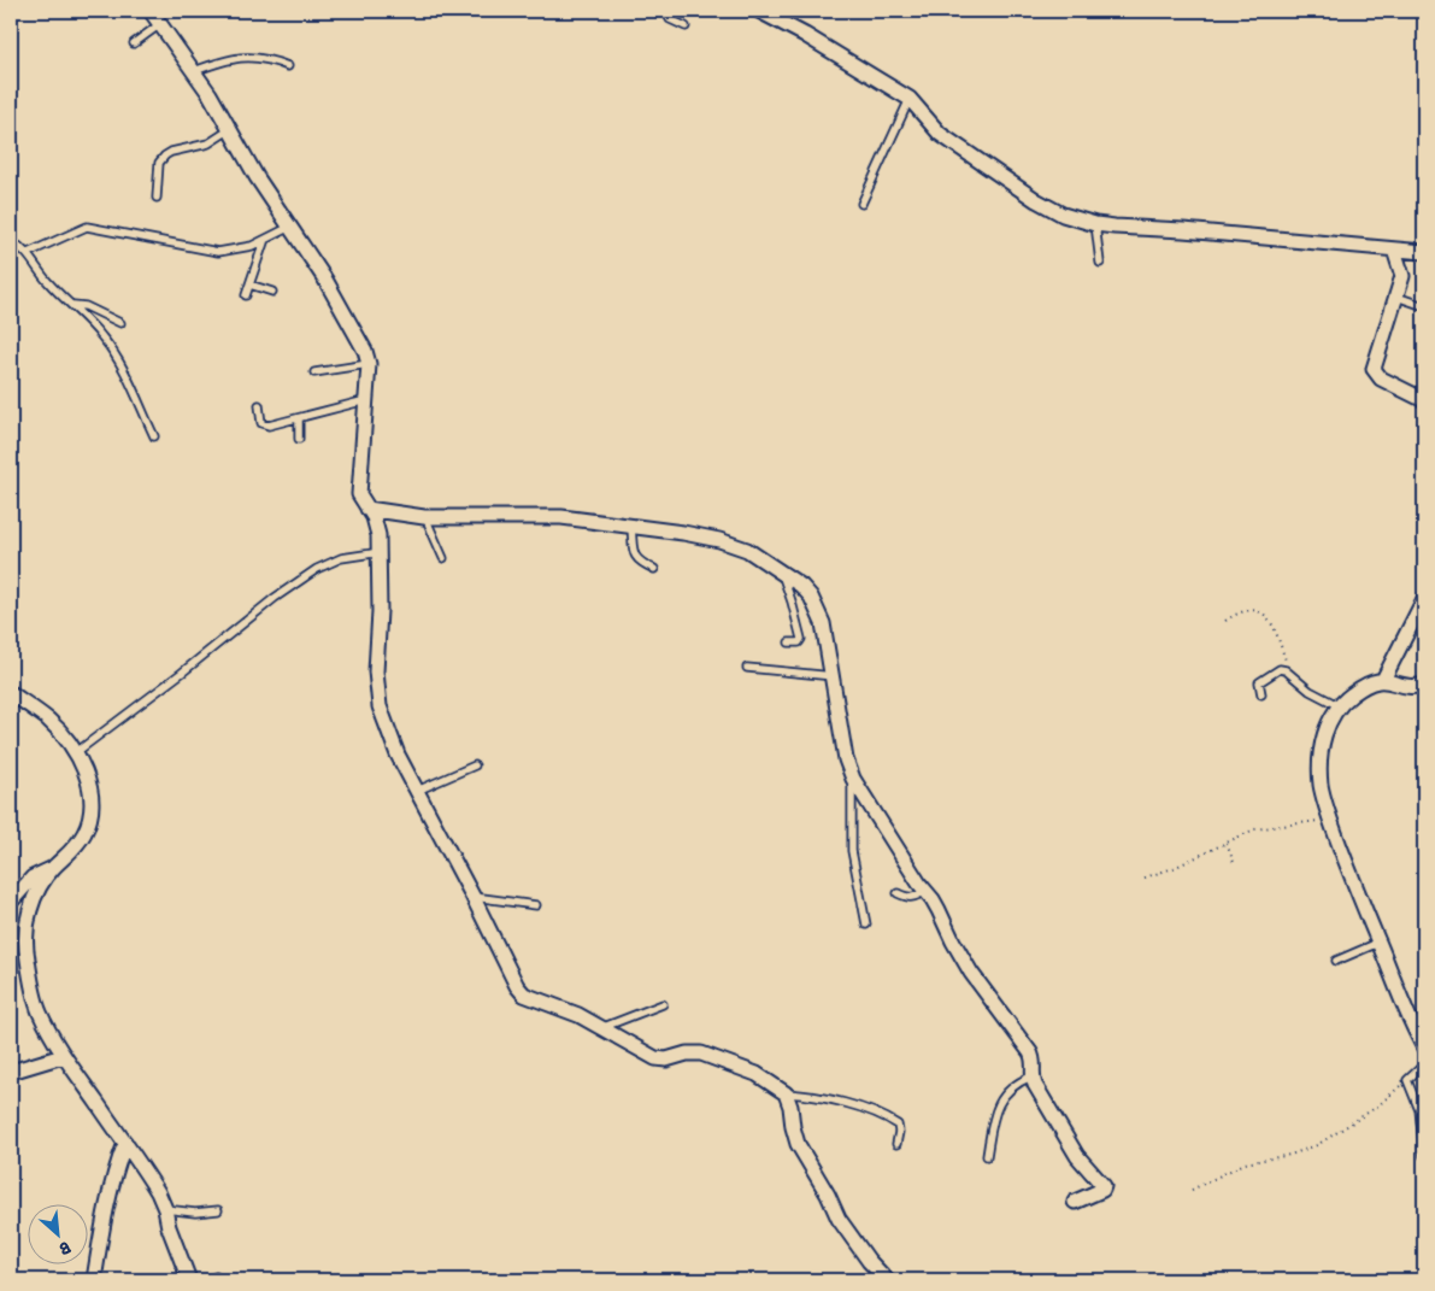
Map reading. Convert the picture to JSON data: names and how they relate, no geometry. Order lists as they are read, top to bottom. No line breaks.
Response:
{"north":"bottom right"}
